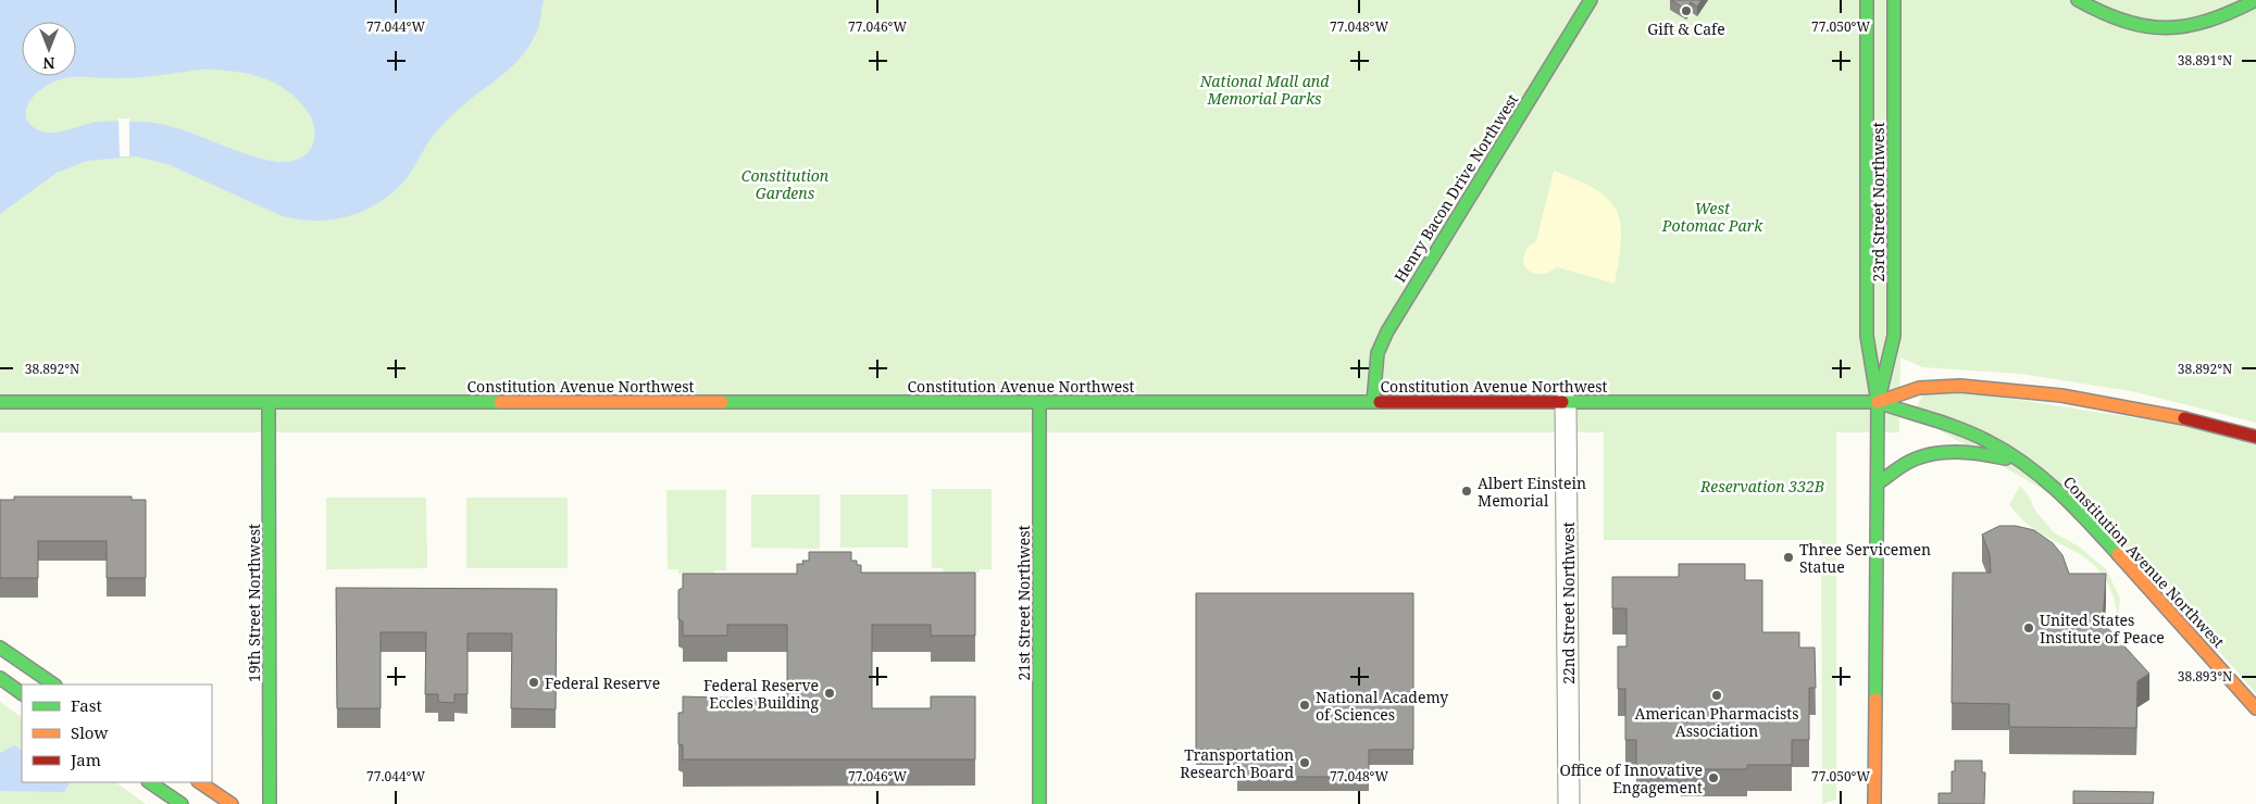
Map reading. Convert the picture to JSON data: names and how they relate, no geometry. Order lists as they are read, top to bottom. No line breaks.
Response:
{"streets":{"main road":["Henry Bacon Drive Northwest","23rd Street Northwest","Constitution Avenue Northwest","19th Street Northwest","21st Street Northwest"],"street":["22nd Street Northwest"]},"crossings":[["Henry Bacon Drive Northwest","Constitution Avenue Northwest"],["23rd Street Northwest","Constitution Avenue Northwest"],["Constitution Avenue Northwest","19th Street Northwest"],["Constitution Avenue Northwest","21st Street Northwest"],["Constitution Avenue Northwest","22nd Street Northwest"]],"parks":["National Mall and Memorial Parks","Constitution Gardens","West Potomac Park","Reservation 332B"],"places":["Gift & Cafe","Albert Einstein Memorial","Three Servicemen Statue","United States Institute of Peace","Federal Reserve","Federal Reserve Eccles Building","American Pharmacists Association","National Academy of Sciences","Transportation Research Board","Office of Innovative Engagement"],"legend":["Fast","Slow","Jam"],"north":"bottom","coordinates":["77.044°W","77.046°W","77.048°W","77.050°W","38.891°N","38.892°N","38.893°N"]}
